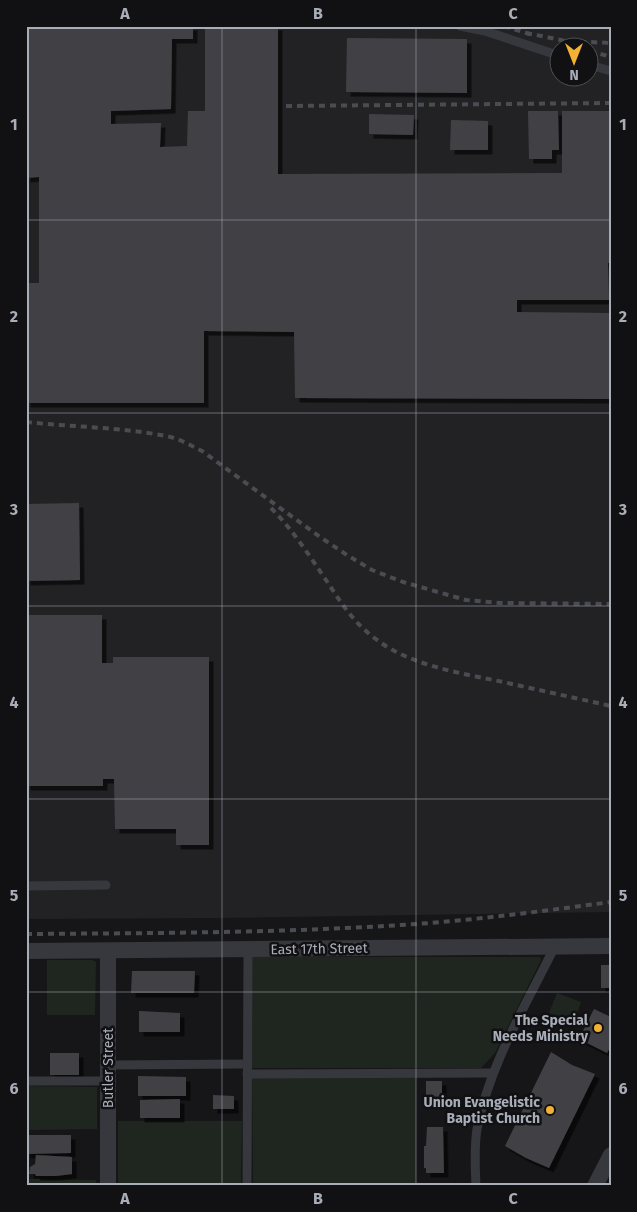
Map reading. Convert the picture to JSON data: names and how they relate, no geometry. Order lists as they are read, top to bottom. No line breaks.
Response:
{"streets":{"street":["East 17th Street","Butler Street"]},"crossings":[["East 17th Street","Butler Street"]],"places":["The Special Needs Ministry","Union Evangelistic Baptist Church"],"north":"bottom","grid":{"columns":["A","B","C"],"rows":["1","2","3","4","5","6"]}}
